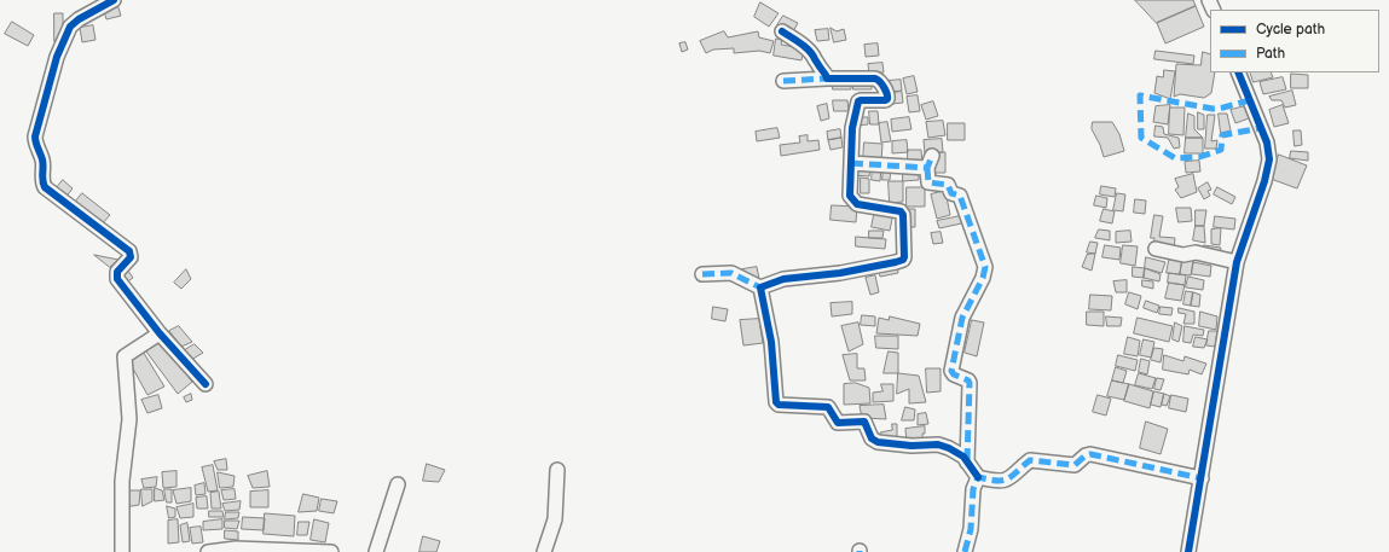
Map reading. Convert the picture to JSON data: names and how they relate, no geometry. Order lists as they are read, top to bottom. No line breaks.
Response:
{"legend":["Cycle path","Path"]}
